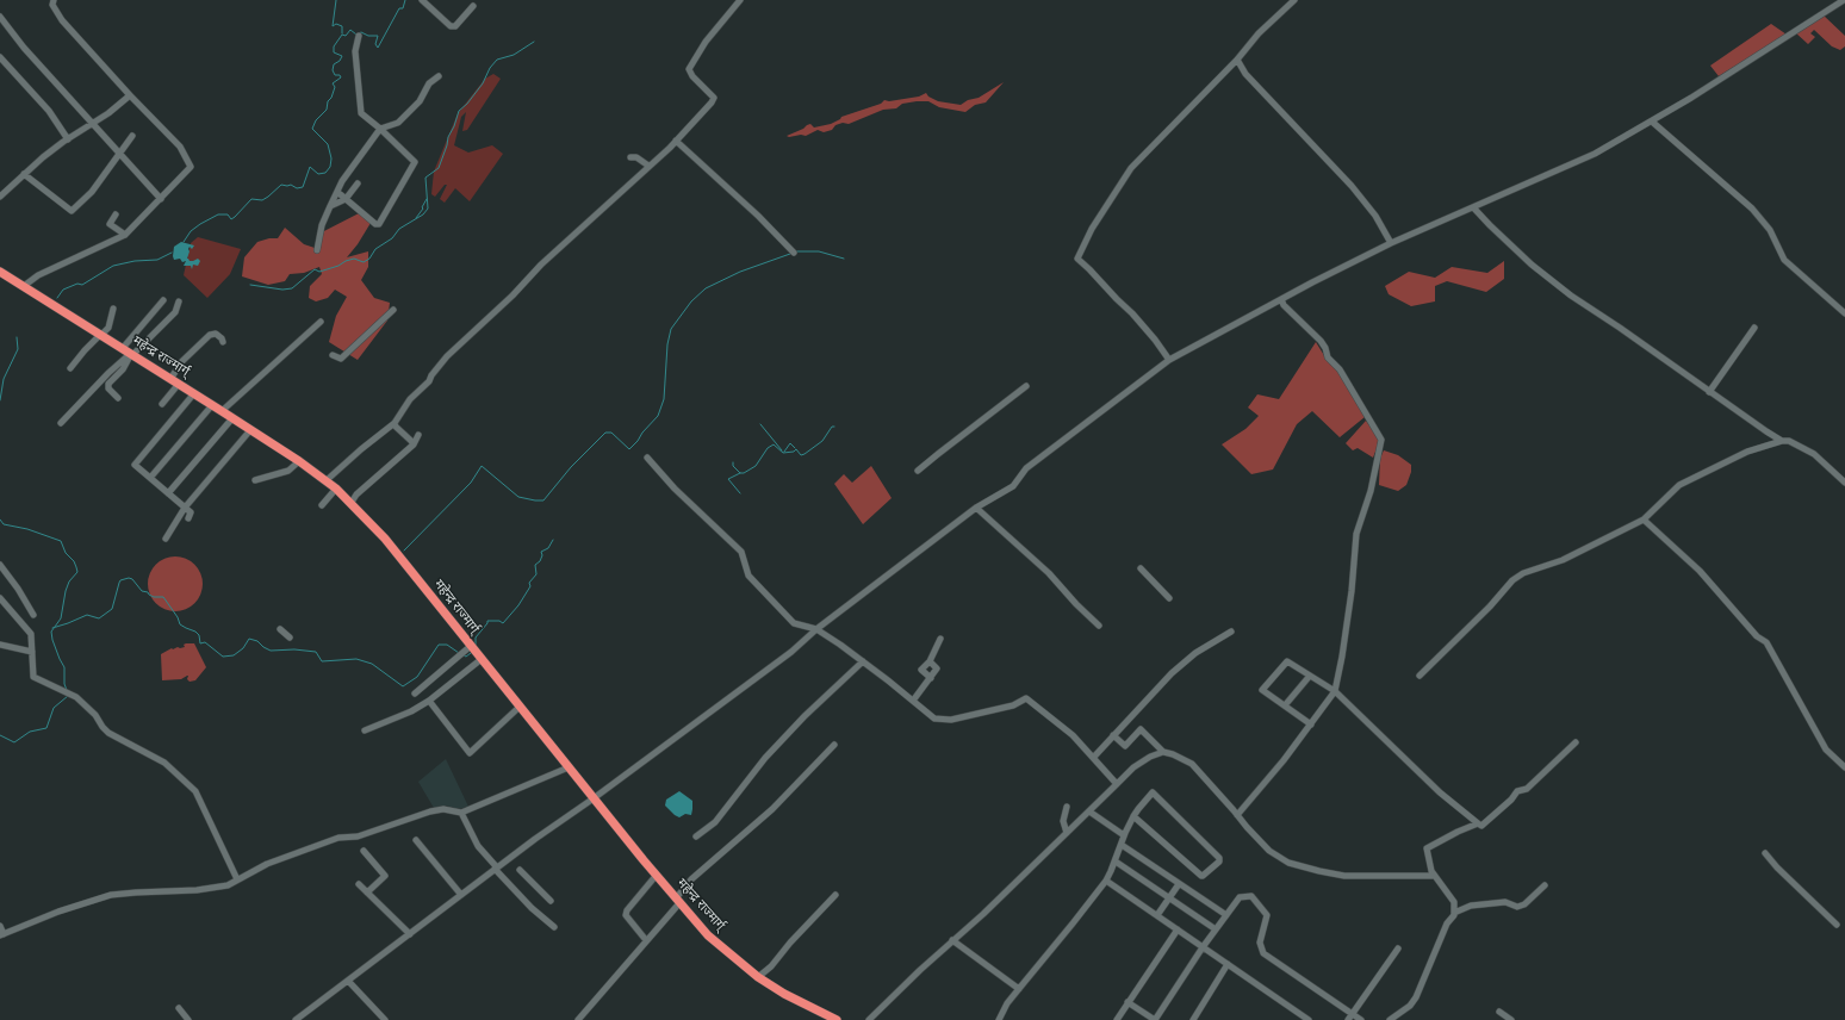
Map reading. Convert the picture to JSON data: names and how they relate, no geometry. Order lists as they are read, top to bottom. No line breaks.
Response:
{"streets":{"highway":["महेन्द्र राज्मार्ग्"]}}
